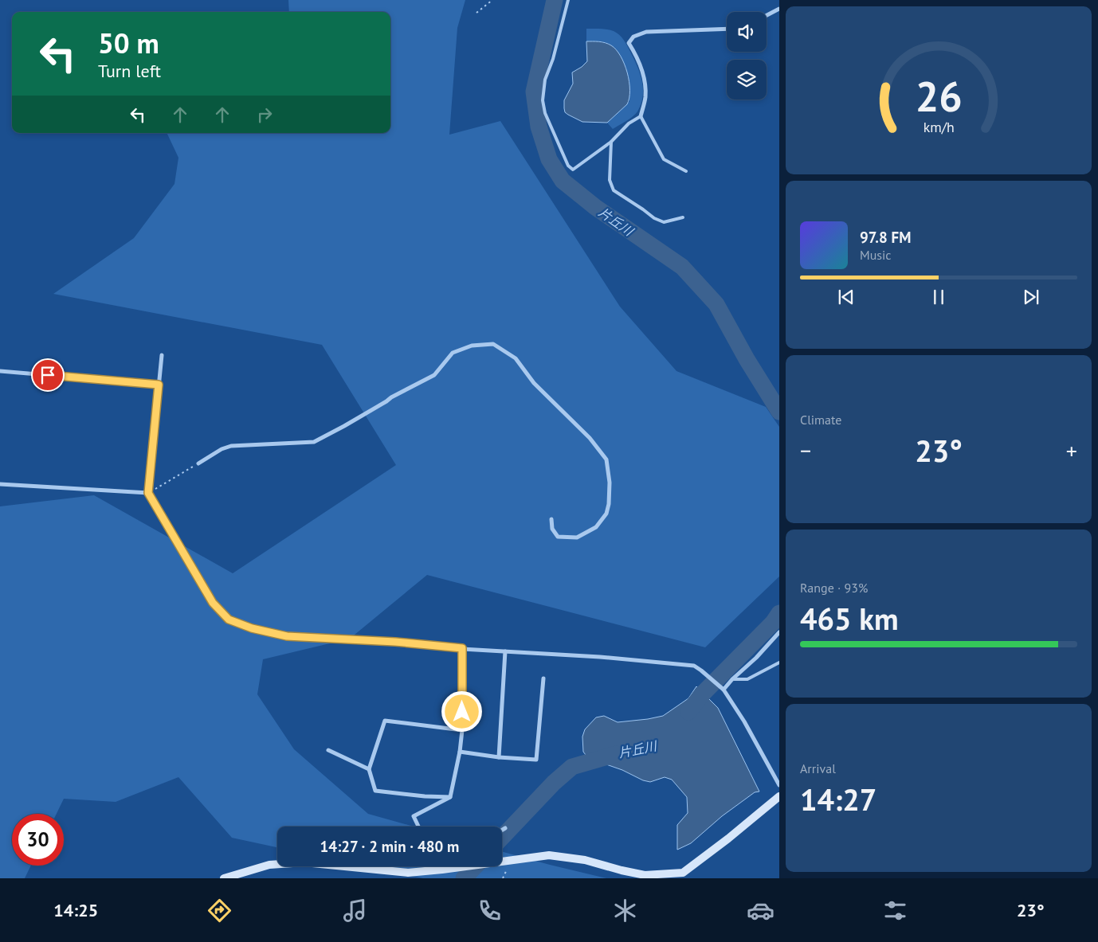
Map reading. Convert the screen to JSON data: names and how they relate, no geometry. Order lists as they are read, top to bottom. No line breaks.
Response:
{"water":["片丘川"],"page":{"turn":["50 m","Turn left"],"song":["97.8 FM","Music"],"tile":["Climate",["Range · 93%","465 km"],["Arrival","14:27"]],"heat":["−","23°","+"],"limit":"30","trip":"14:27 · 2 min · 480 m","tabs":["14:25","23°"],"gauge":["26","km/h"]}}
